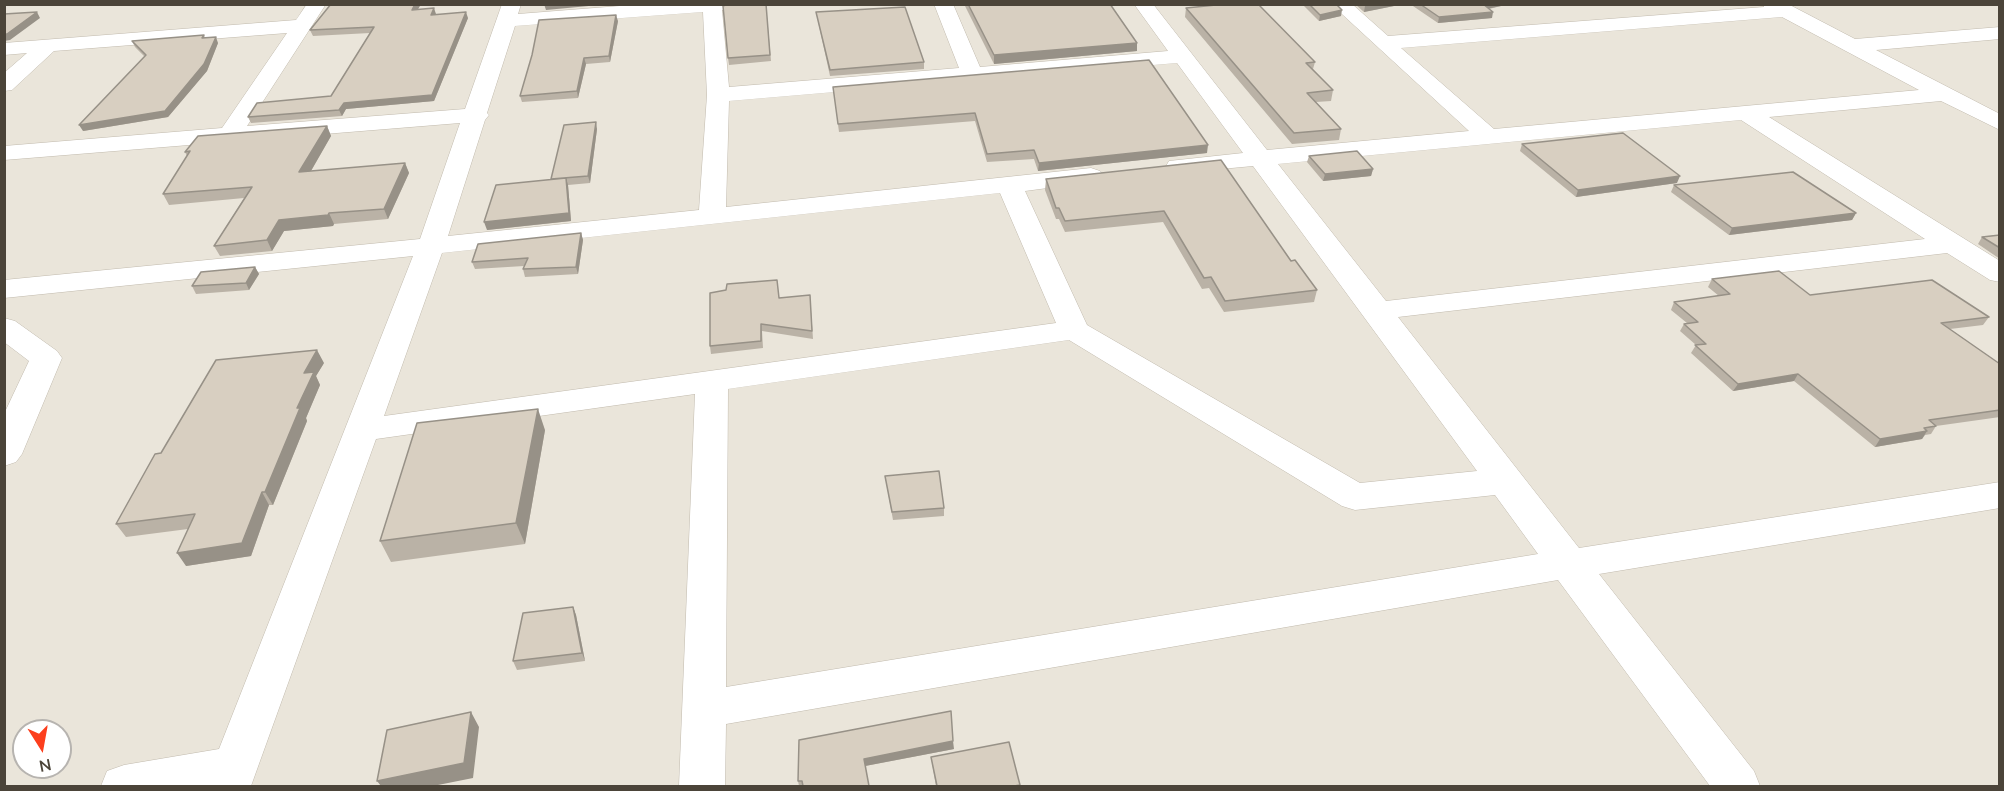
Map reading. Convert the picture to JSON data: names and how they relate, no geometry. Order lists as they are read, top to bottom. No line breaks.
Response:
{"north":"bottom"}
